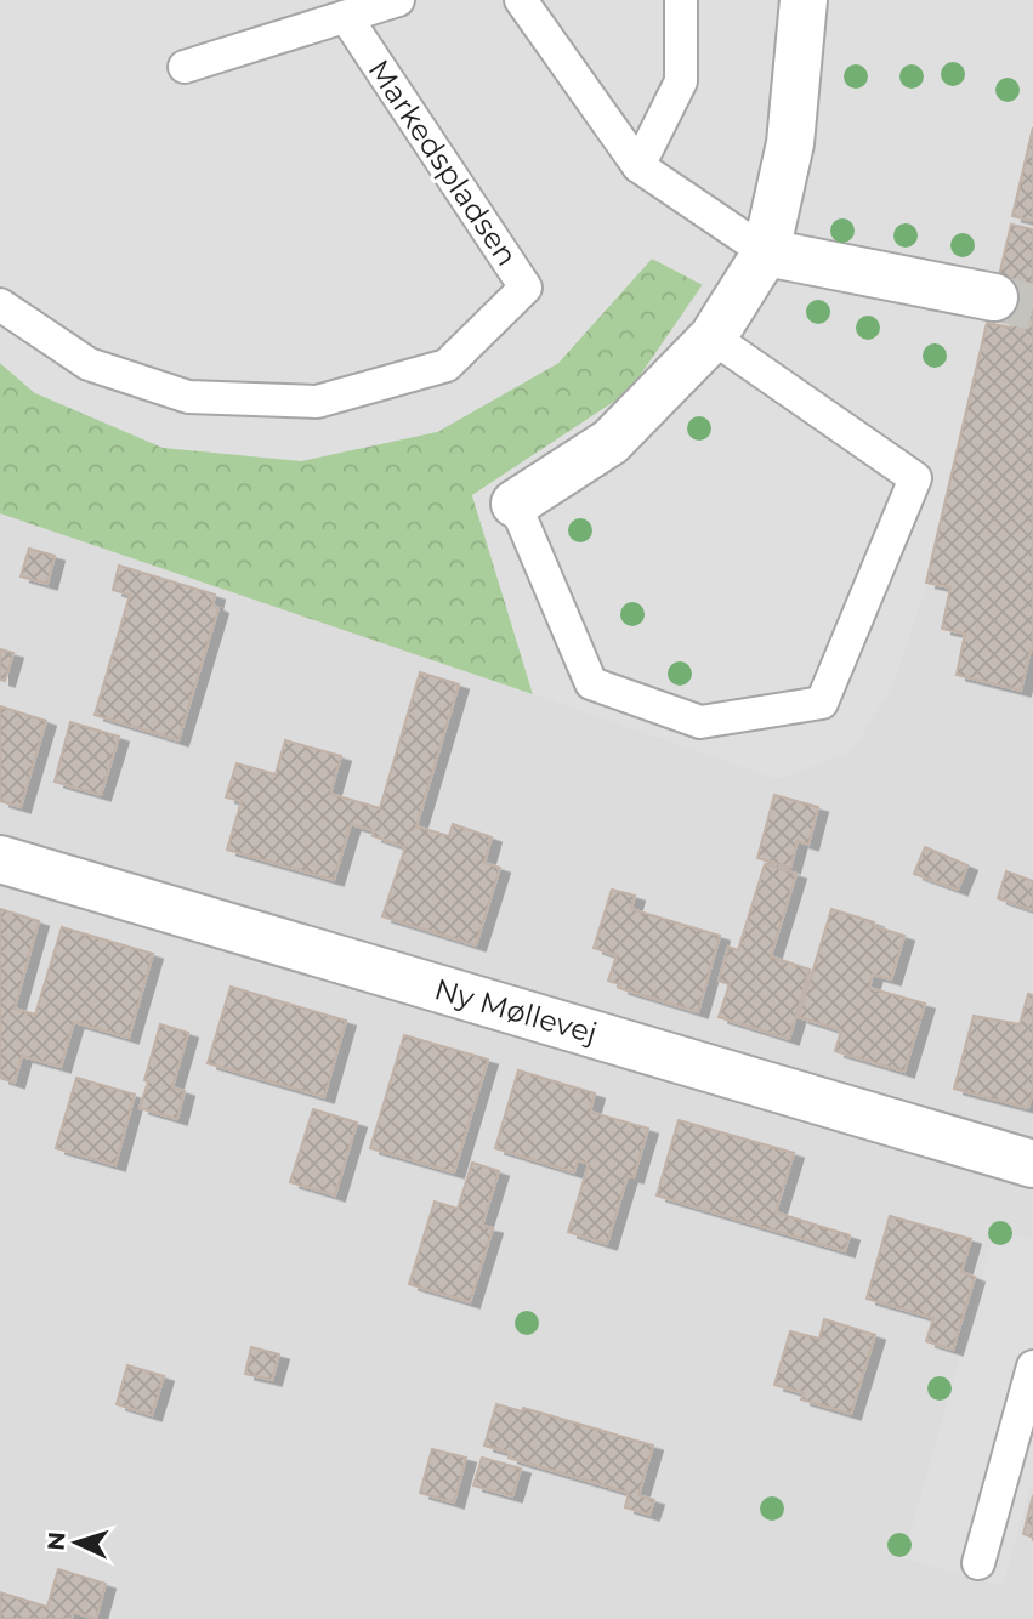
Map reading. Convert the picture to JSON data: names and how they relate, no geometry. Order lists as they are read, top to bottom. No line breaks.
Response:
{"streets":{"street":["Ny Møllevej"],"lane":["Markedspladsen"]},"north":"left"}
